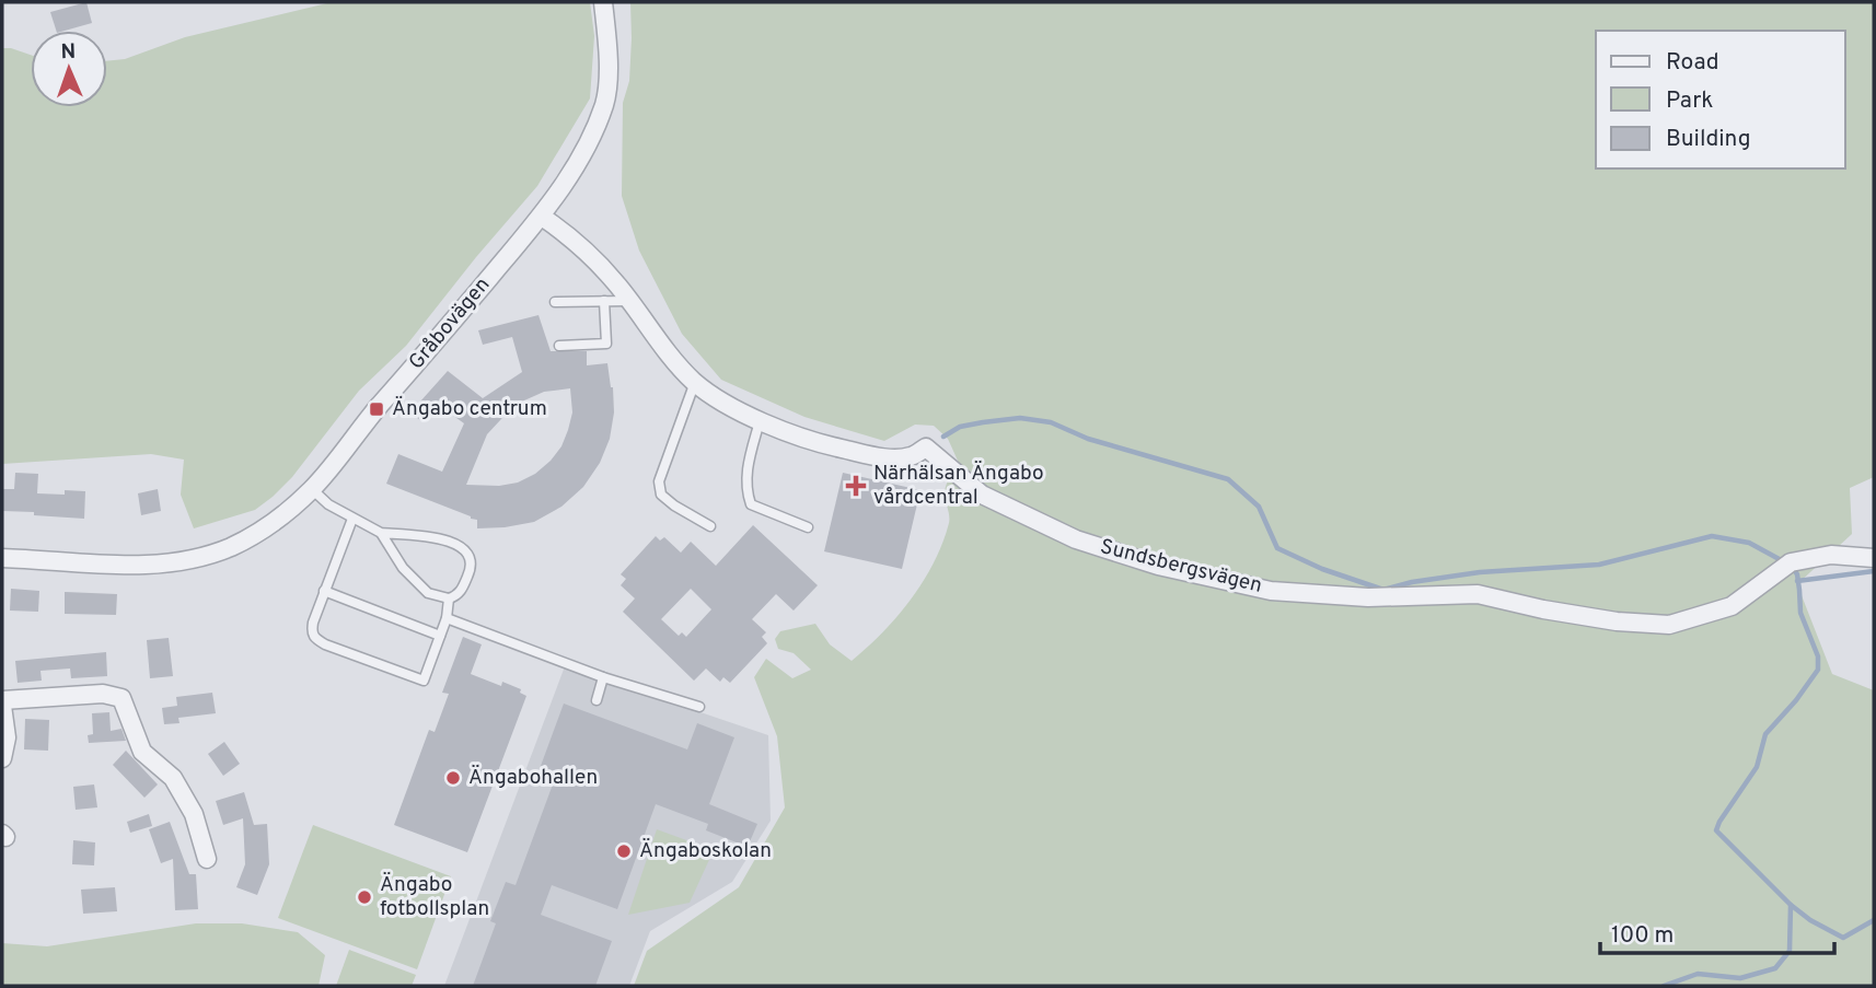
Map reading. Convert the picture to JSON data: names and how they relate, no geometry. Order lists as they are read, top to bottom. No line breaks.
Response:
{"streets":{"street":["Gråbovägen","Sundsbergsvägen"]},"crossings":[["Gråbovägen","Sundsbergsvägen"]],"places":{"transit":["Ängabo centrum"],"health":["Närhälsan Ängabo vårdcentral"],"other":["Ängabohallen","Ängaboskolan","Ängabo fotbollsplan"]},"legend":["Road","Park","Building"],"scale_bar":"100 m","north":"top"}
